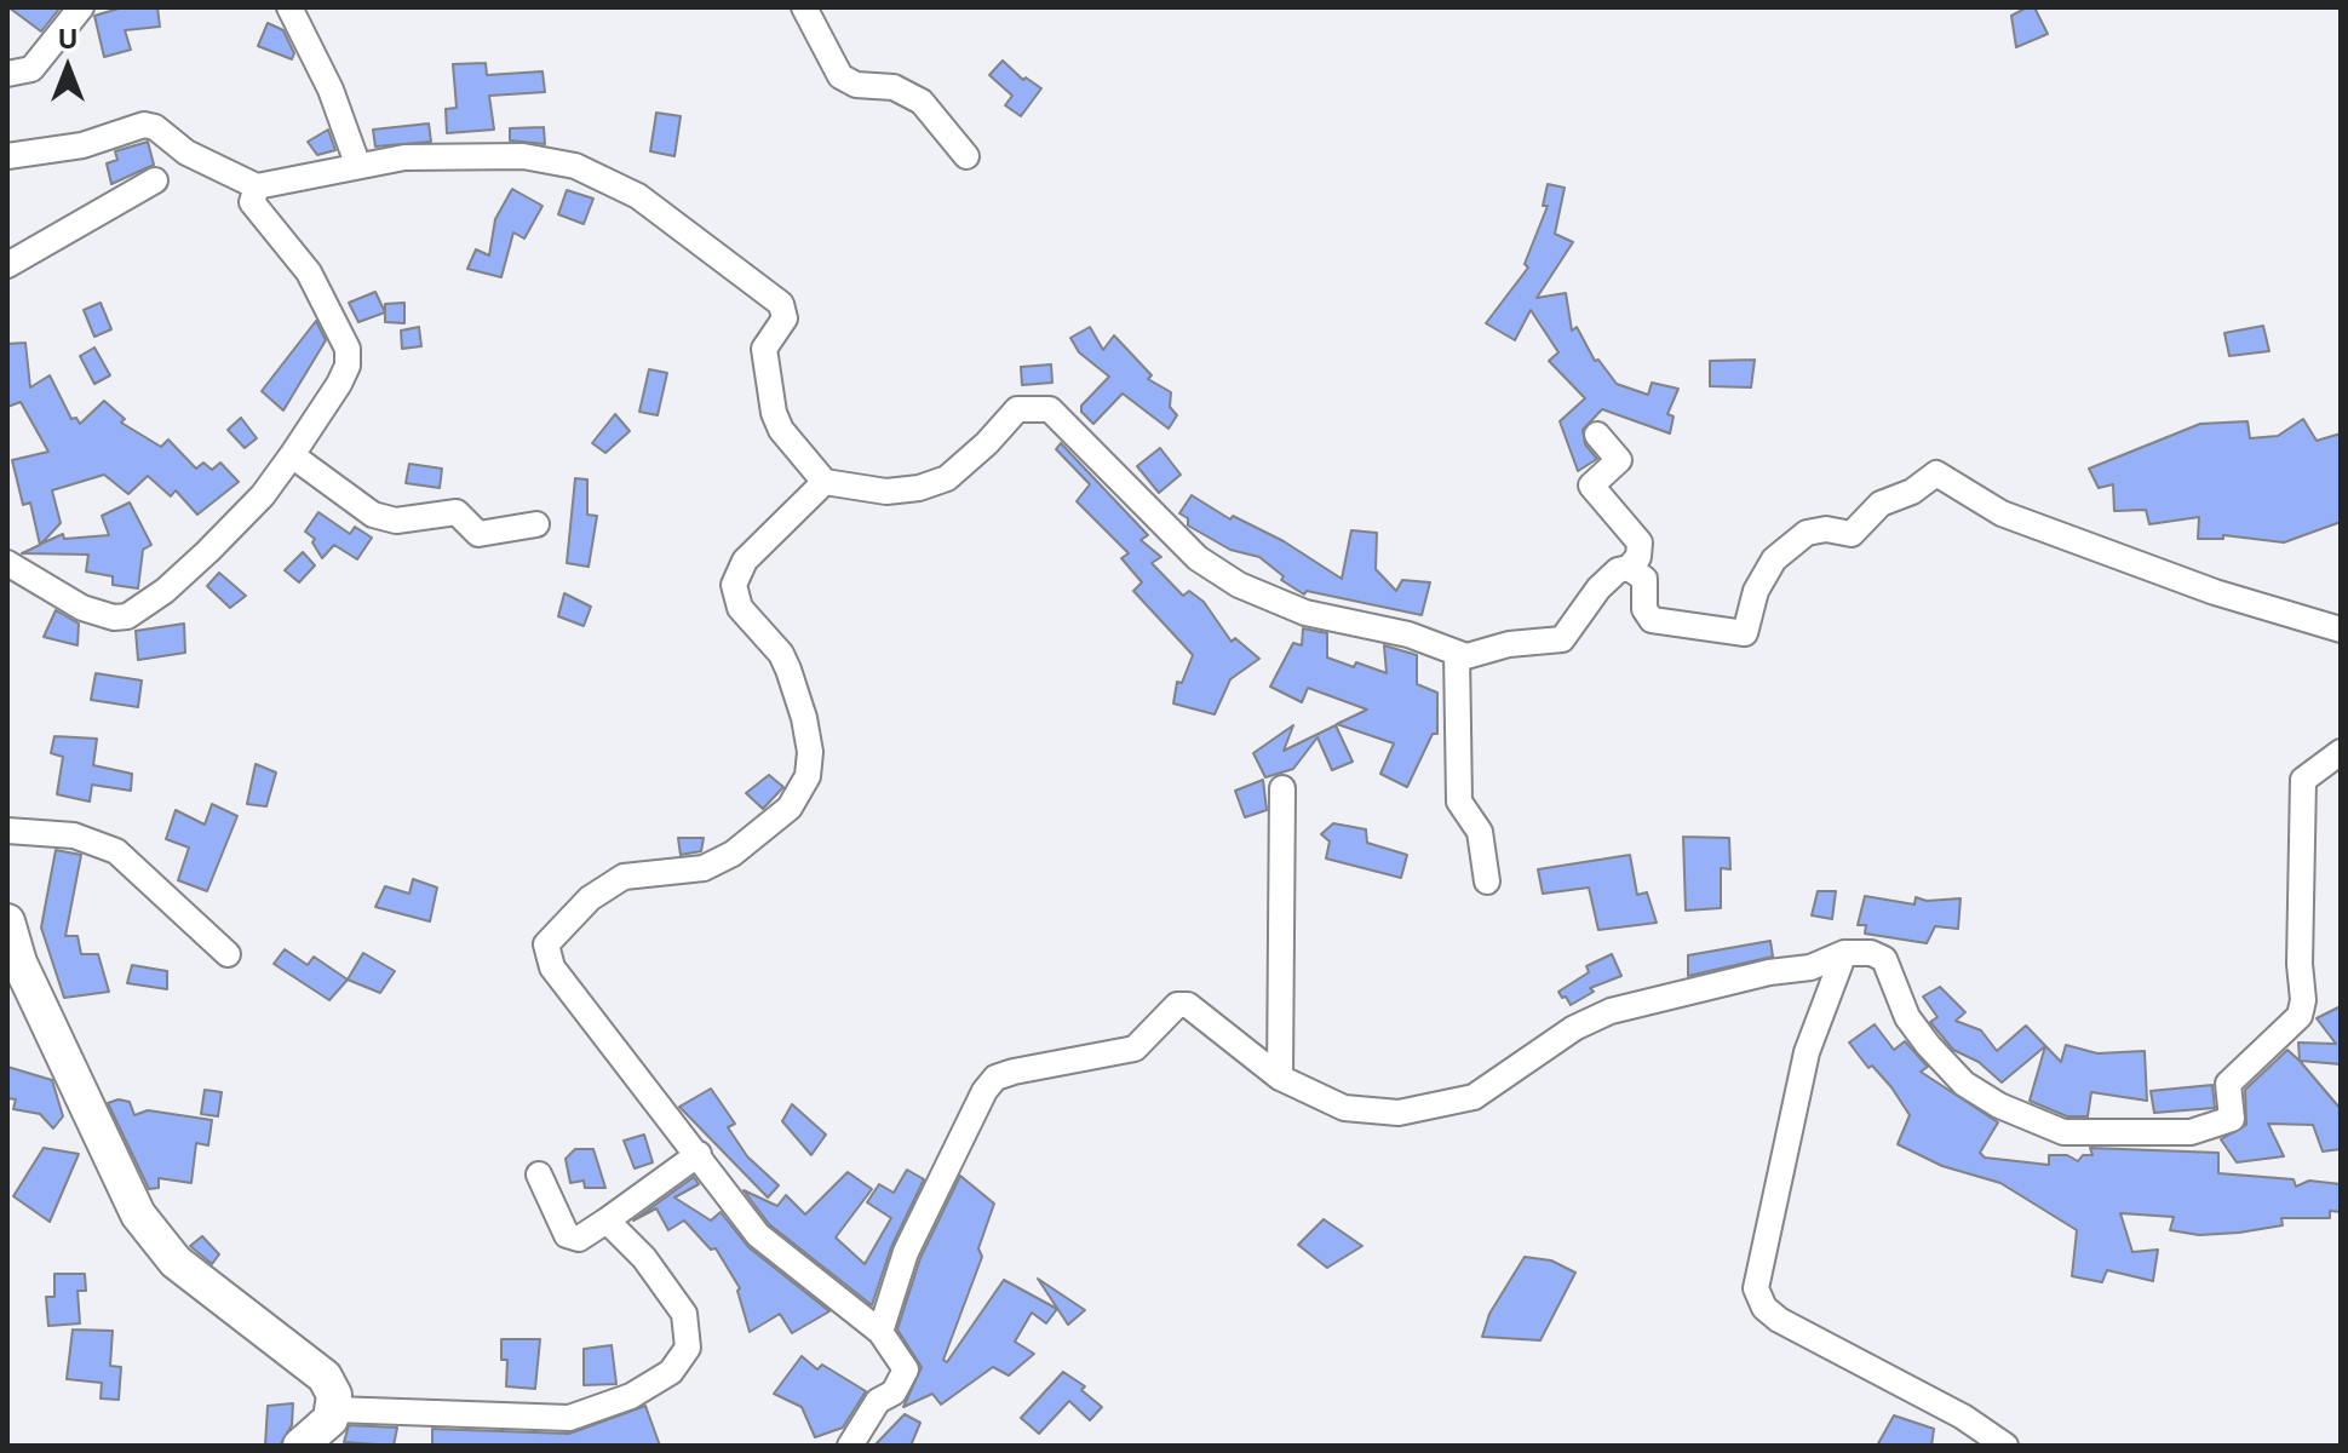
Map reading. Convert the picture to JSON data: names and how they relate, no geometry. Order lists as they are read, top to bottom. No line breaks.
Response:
{"north":"top"}
